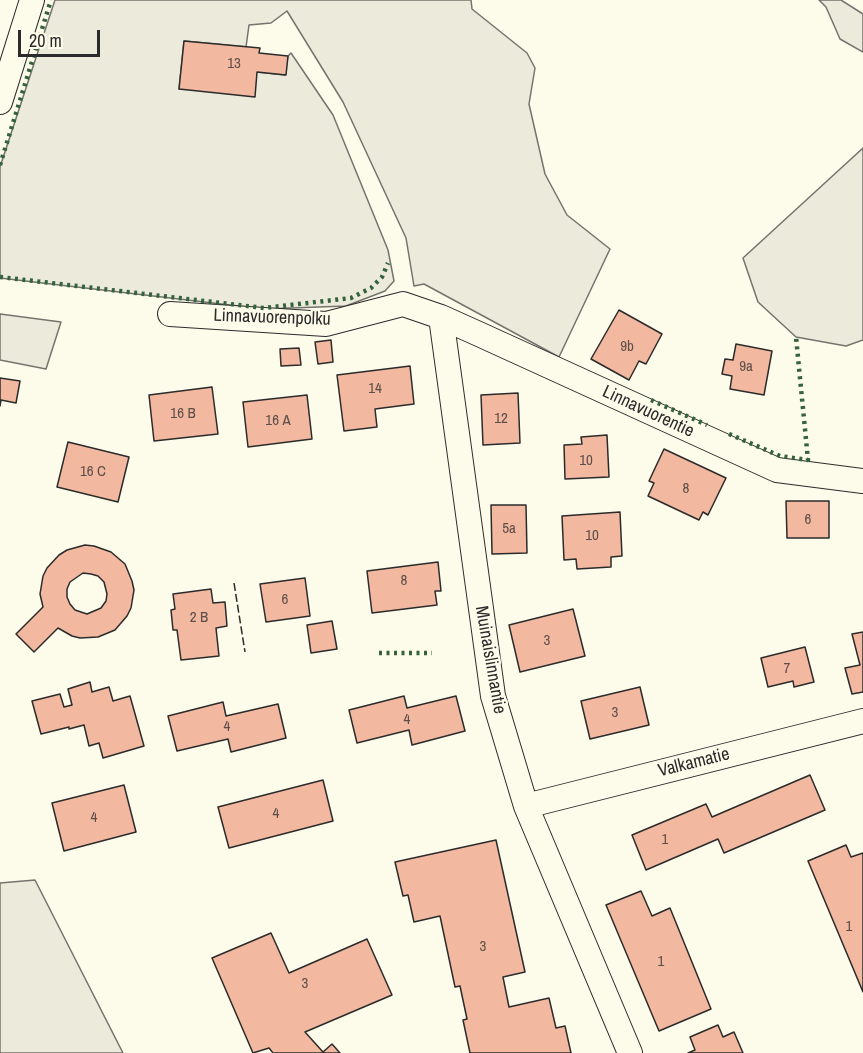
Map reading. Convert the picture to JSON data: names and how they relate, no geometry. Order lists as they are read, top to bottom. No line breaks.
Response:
{"streets":{"street":["Linnavuorenpolku","Linnavuorentie","Muinaislinnantie","Valkamatie"]},"crossings":[["Linnavuorenpolku","Linnavuorentie"],["Linnavuorenpolku","Muinaislinnantie"],["Linnavuorentie","Muinaislinnantie"],["Muinaislinnantie","Valkamatie"]],"house_numbers":["13","9b","9a","14","16 B","12","16 A","10","16 C","8","6","5a","10","8","6","2 B","3","7","3","4","4","4","4","1","1","3","1","3"],"scale_bar":"20 m"}
